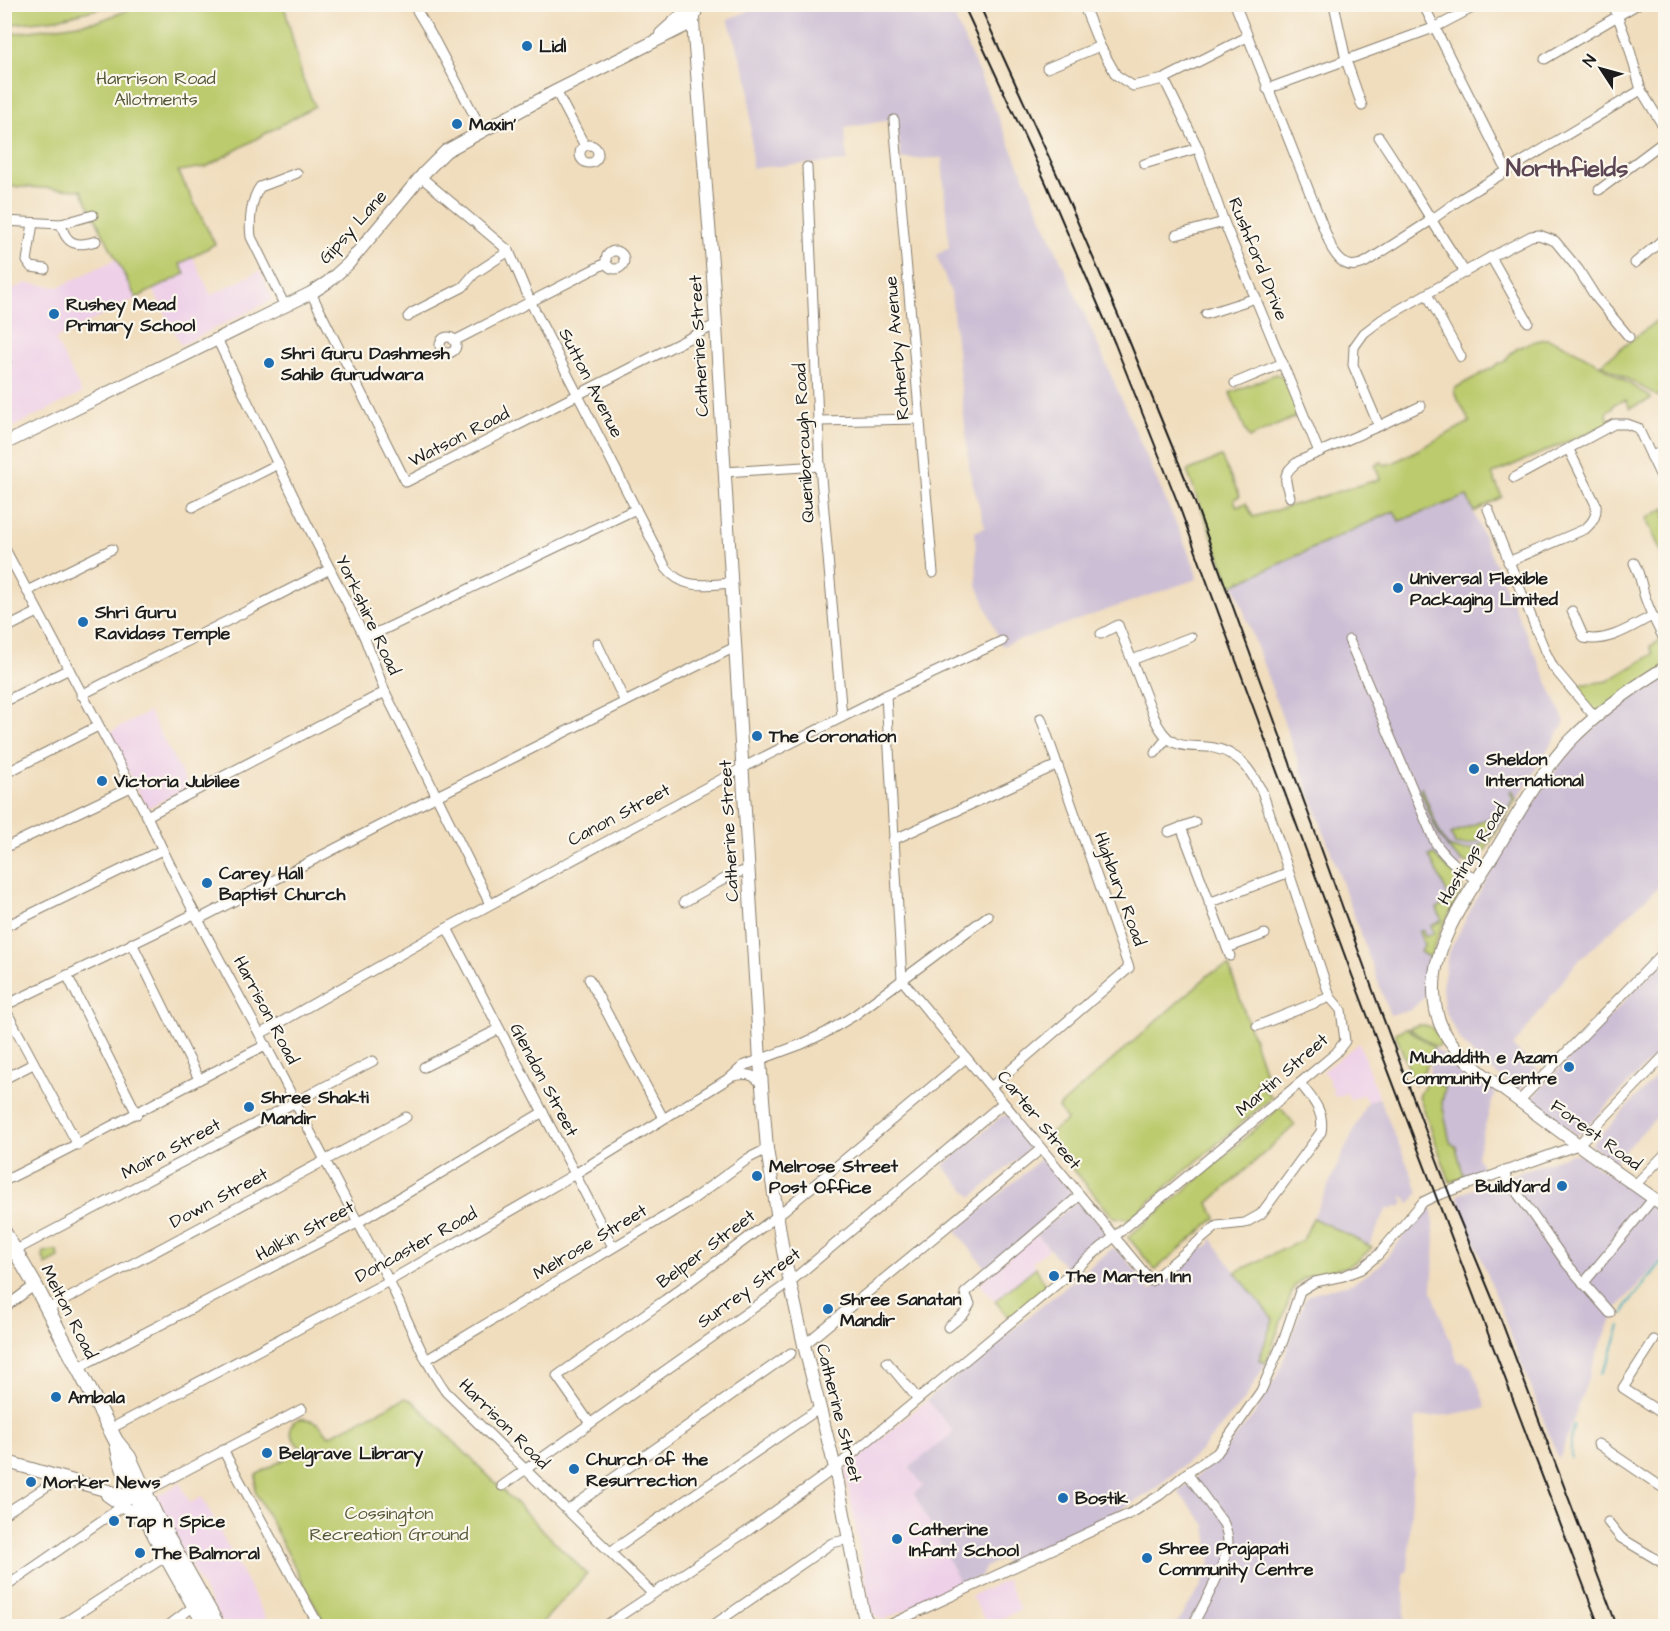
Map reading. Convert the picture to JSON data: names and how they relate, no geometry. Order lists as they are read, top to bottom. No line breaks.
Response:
{"streets":{"main road":["Melton Road"],"street":["Gipsy Lane","Rushford Drive","Catherine Street","Rotherby Avenue","Sutton Avenue","Watson Road","Queniborough Road","Yorkshire Road","Canon Street","Hastings Road","Highbury Road","Harrison Road","Martin Street","Glendon Street","Carter Street","Forest Road","Moira Street","Down Street","Halkin Street","Melrose Street","Doncaster Road","Belper Street","Surrey Street"]},"crossings":[["Gipsy Lane","Catherine Street"],["Gipsy Lane","Sutton Avenue"],["Gipsy Lane","Watson Road"],["Gipsy Lane","Yorkshire Road"],["Catherine Street","Sutton Avenue"],["Catherine Street","Watson Road"],["Catherine Street","Canon Street"],["Catherine Street","Martin Street"],["Catherine Street","Melrose Street"],["Catherine Street","Doncaster Road"],["Catherine Street","Belper Street"],["Catherine Street","Surrey Street"],["Sutton Avenue","Watson Road"],["Queniborough Road","Canon Street"],["Yorkshire Road","Canon Street"],["Canon Street","Harrison Road"],["Canon Street","Glendon Street"],["Hastings Road","Forest Road"],["Highbury Road","Carter Street"],["Harrison Road","Martin Street"],["Harrison Road","Moira Street"],["Harrison Road","Down Street"],["Harrison Road","Halkin Street"],["Harrison Road","Melrose Street"],["Harrison Road","Doncaster Road"],["Harrison Road","Surrey Street"],["Martin Street","Carter Street"],["Glendon Street","Halkin Street"],["Glendon Street","Melrose Street"],["Glendon Street","Doncaster Road"],["Carter Street","Doncaster Road"],["Carter Street","Belper Street"],["Carter Street","Surrey Street"],["Moira Street","Melton Road"],["Down Street","Melton Road"],["Halkin Street","Melton Road"],["Doncaster Road","Melton Road"],["Belper Street","Surrey Street"]],"districts":["Northfields"],"parks":["Harrison Road Allotments","Cossington Recreation Ground"],"places":["Lidl","Maxin'","Rushey Mead Primary School","Shri Guru Dashmesh Sahib Gurudwara","Universal Flexible Packaging Limited","Shri Guru Ravidass Temple","The Coronation","Sheldon International","Victoria Jubilee","Carey Hall Baptist Church","Muhaddith e Azam Community Centre","Shree Shakti Mandir","Melrose Street Post Office","BuildYard","The Marten Inn","Shree Sanatan Mandir","Ambala","Belgrave Library","Church of the Resurrection","Morker News","Bostik","Tap n Spice","Catherine Infant School","The Balmoral","Shree Prajapati Community Centre"],"north":"top left"}
